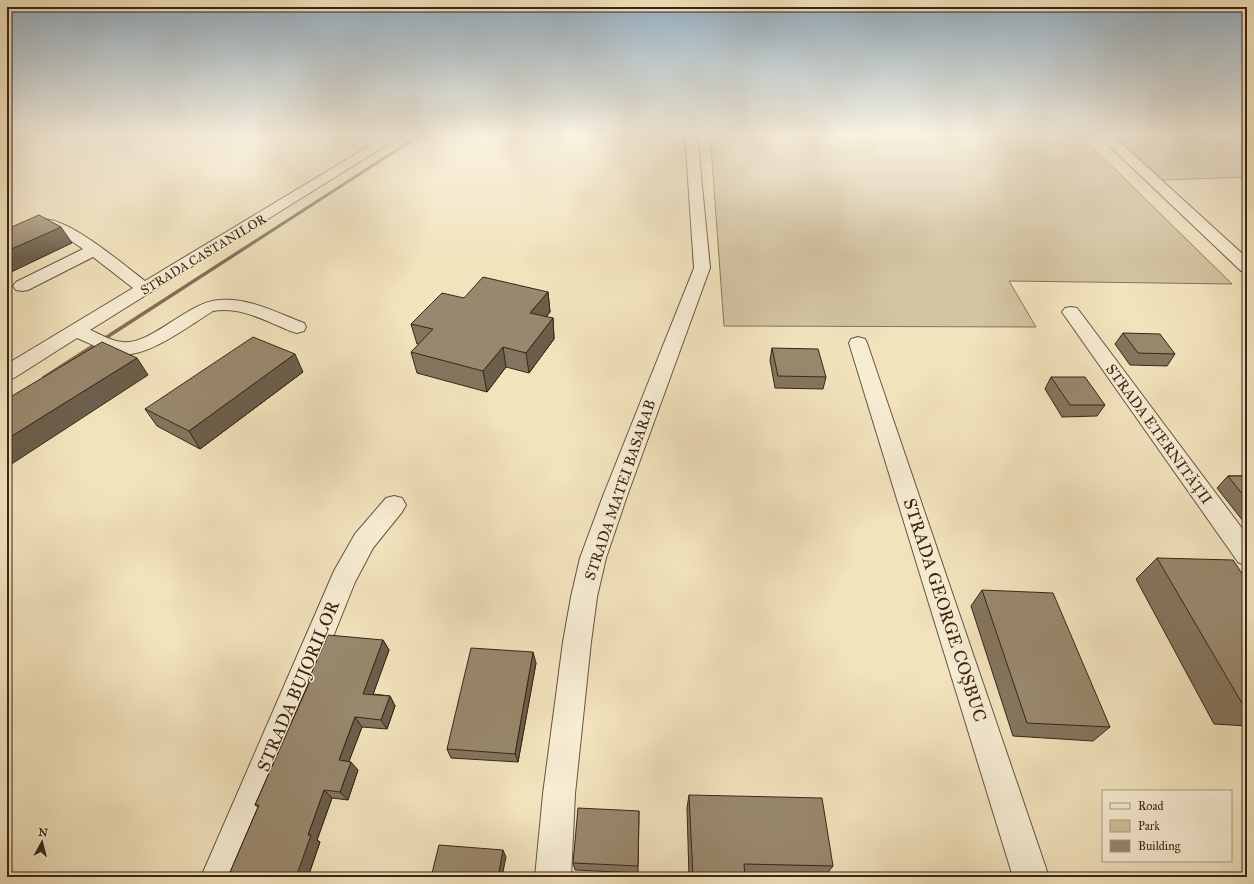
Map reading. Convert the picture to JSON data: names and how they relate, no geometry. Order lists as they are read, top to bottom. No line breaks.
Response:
{"streets":{"street":["STRADA CASTANILOR","STRADA ETERNITĂȚII","STRADA MATEI BASARAB","STRADA GEORGE COȘBUC","STRADA BUJORILOR"]},"legend":["Road","Park","Building"],"north":"top"}
